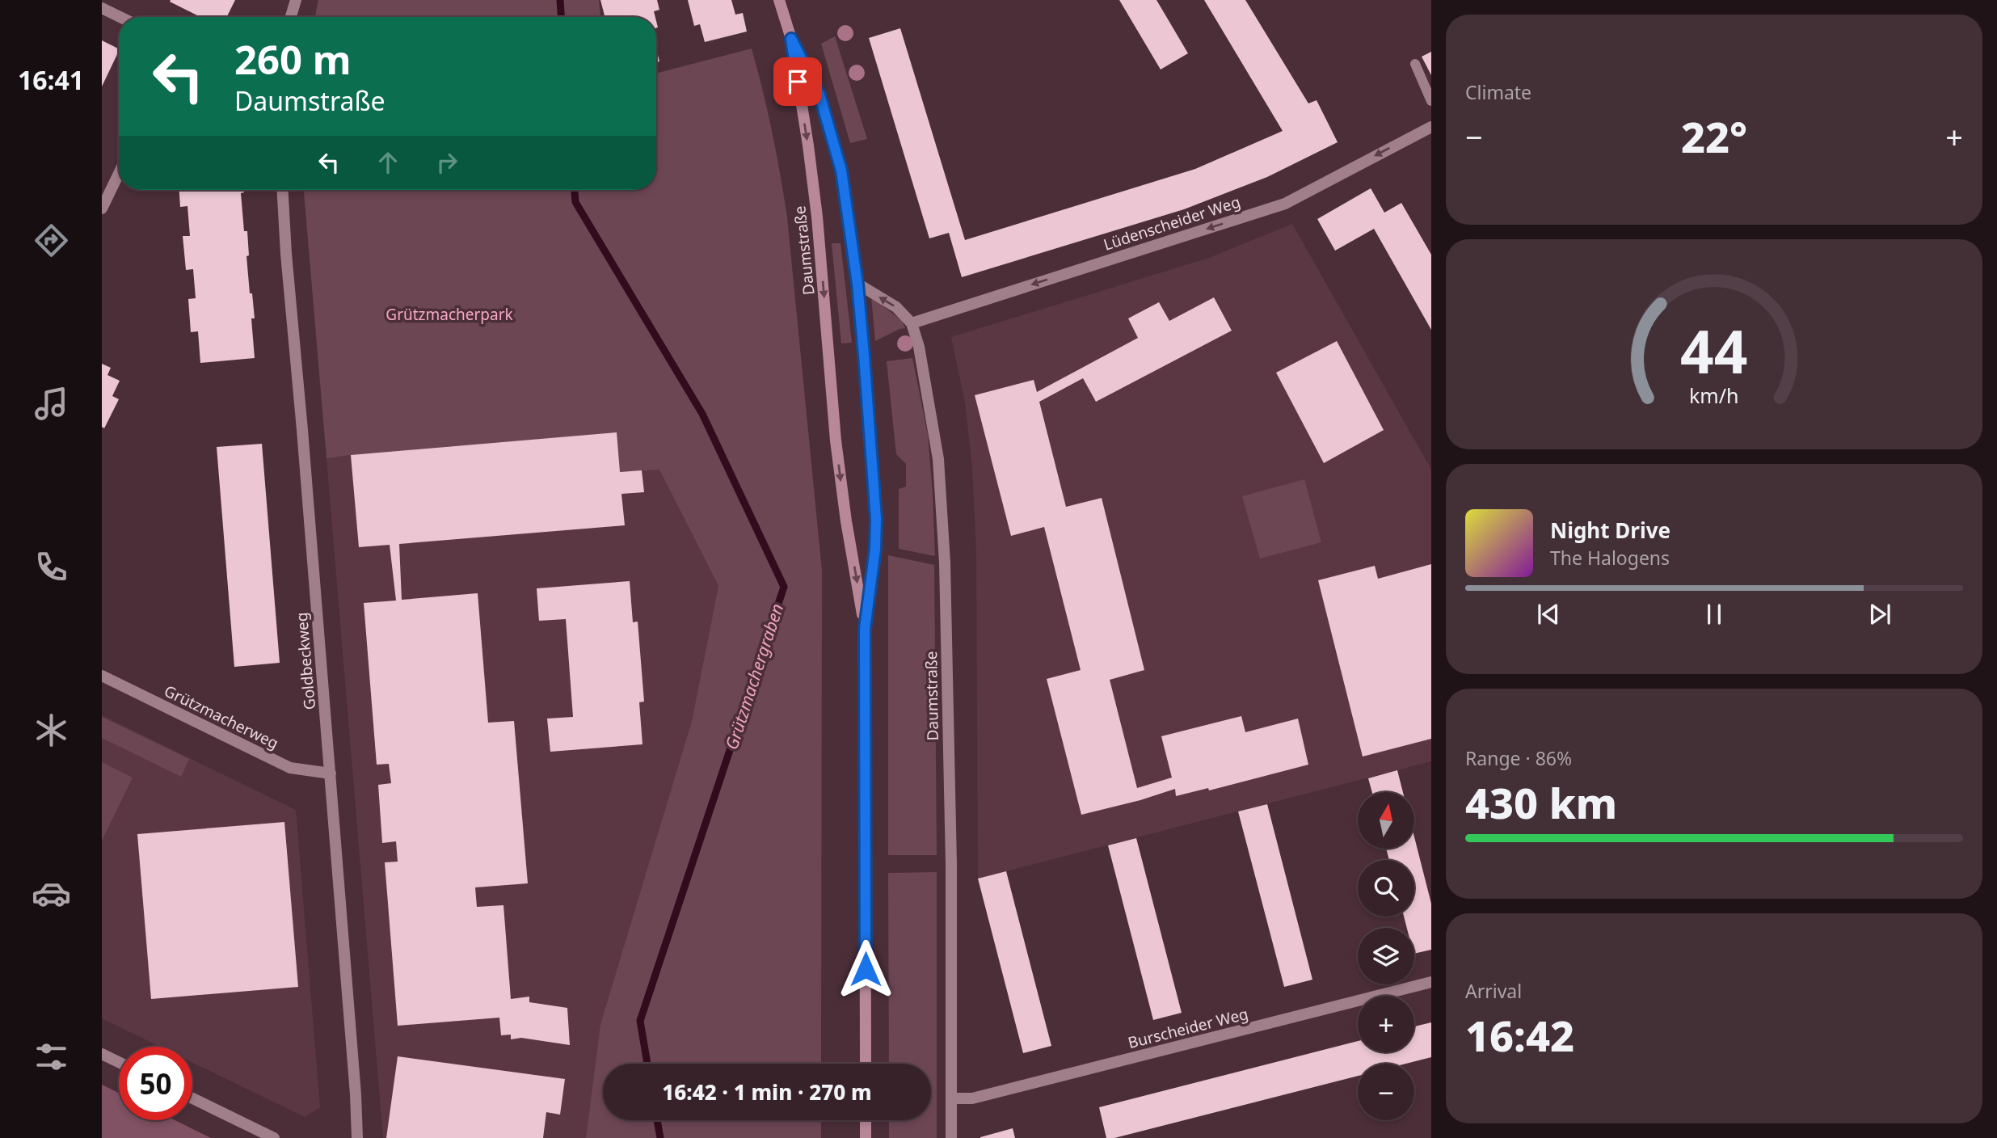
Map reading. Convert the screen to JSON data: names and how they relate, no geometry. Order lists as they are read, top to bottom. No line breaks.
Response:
{"streets":{"main road":["Daumstraße"],"street":["Lüdenscheider Weg","Goldbeckweg","Grützmacherweg","Burscheider Weg"]},"crossings":[["Lüdenscheider Weg","Daumstraße"],["Daumstraße","Burscheider Weg"],["Goldbeckweg","Grützmacherweg"]],"one_way":["Lüdenscheider Weg"],"water":["Grützmachergraben"],"parks":["Grützmacherpark"],"north":"top","page":{"tabs":"16:41","tile":["Climate",["Range · 86%","430 km"],["Arrival","16:42"]],"turn":["260 m","Daumstraße"],"heat":["−","22°","+"],"song":["Night Drive","The Halogens"],"map_buttons":["+","−"],"limit":"50","trip":"16:42 · 1 min · 270 m","gauge":["44","km/h"]}}
